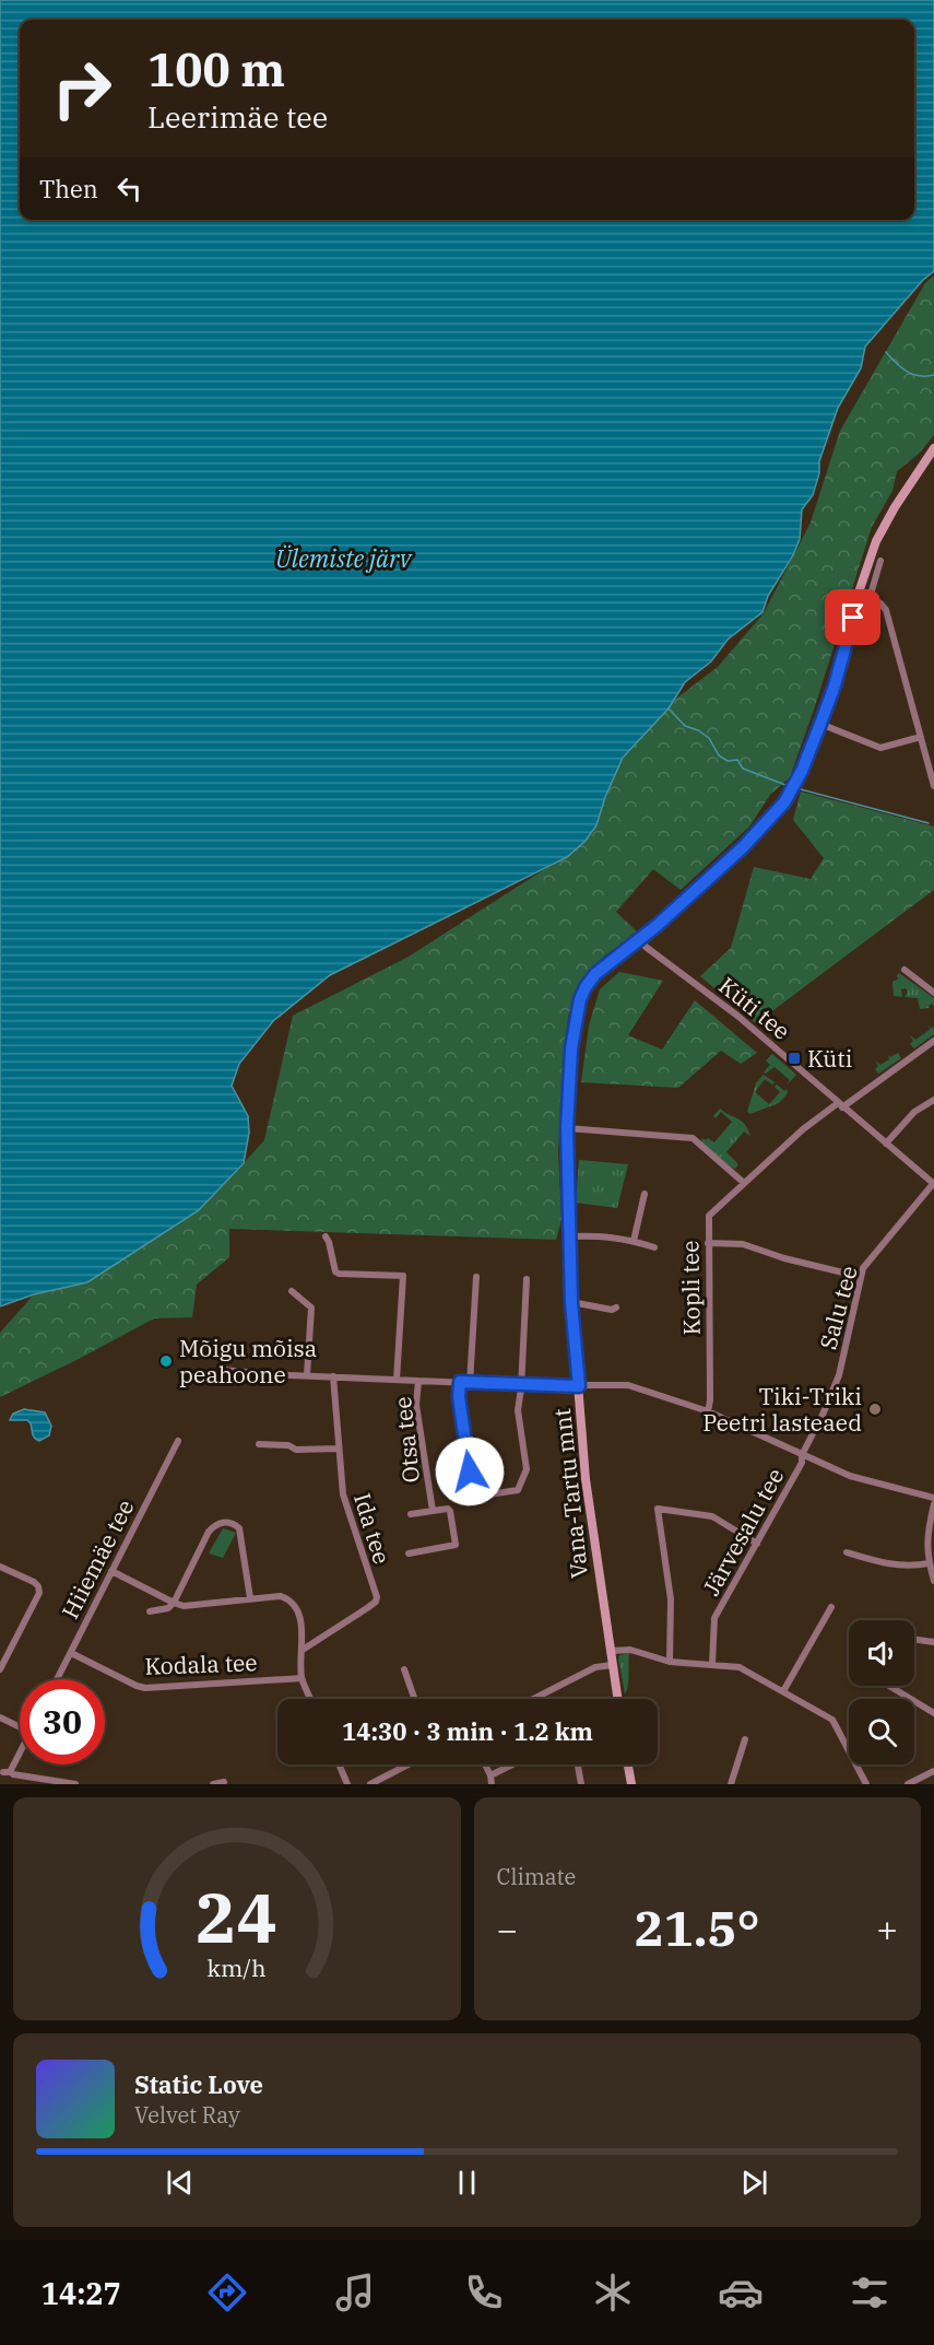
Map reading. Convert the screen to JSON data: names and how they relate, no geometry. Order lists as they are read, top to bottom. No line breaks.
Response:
{"streets":{"street":["Küti tee","Kopli tee","Salu tee","Otsa tee","Vana-Tartu mnt","Ida tee","Järvesalu tee","Hiiemäe tee","Kodala tee"]},"crossings":[["Küti tee","Kopli tee"],["Küti tee","Salu tee"],["Küti tee","Vana-Tartu mnt"],["Salu tee","Järvesalu tee"],["Hiiemäe tee","Kodala tee"]],"water":["Ülemiste järv"],"places":{"transit":["Küti"],"other":["Mõigu mõisa peahoone","Tiki-Triki Peetri lasteaed"]},"page":{"turn":["100 m","Leerimäe tee"],"then":"Then","limit":"30","trip":"14:30 · 3 min · 1.2 km","tile":"Climate","heat":["−","21.5°","+"],"song":["Static Love","Velvet Ray"],"tabs":"14:27","gauge":["24","km/h"]}}
